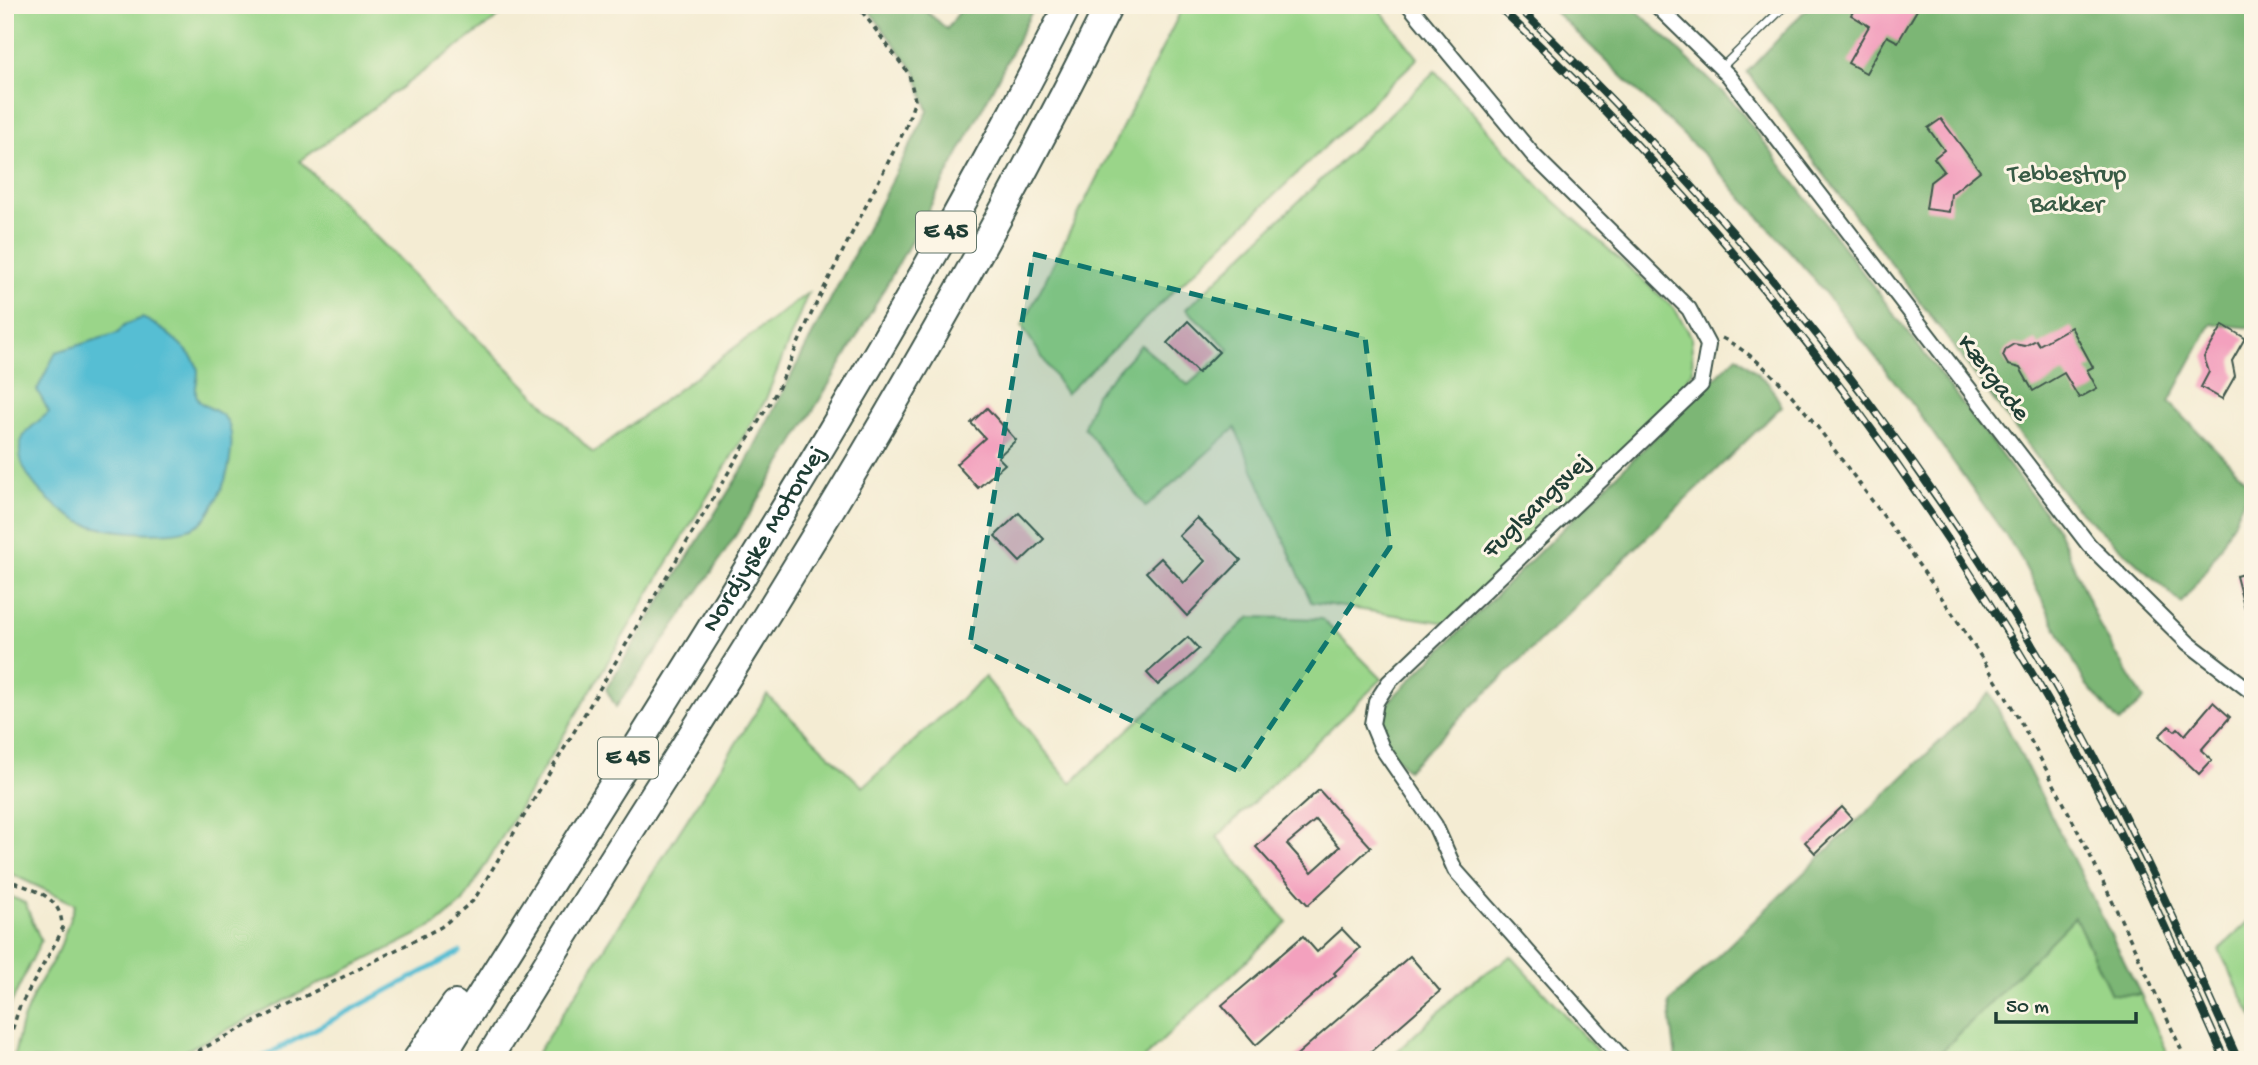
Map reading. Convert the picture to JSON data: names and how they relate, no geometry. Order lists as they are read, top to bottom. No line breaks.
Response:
{"streets":{"highway":["E 45","Nordjyske Motorvej"],"street":["Kærgade","Fuglsangsvej"]},"parks":["Tebbestrup Bakker"],"scale_bar":"50 m"}
